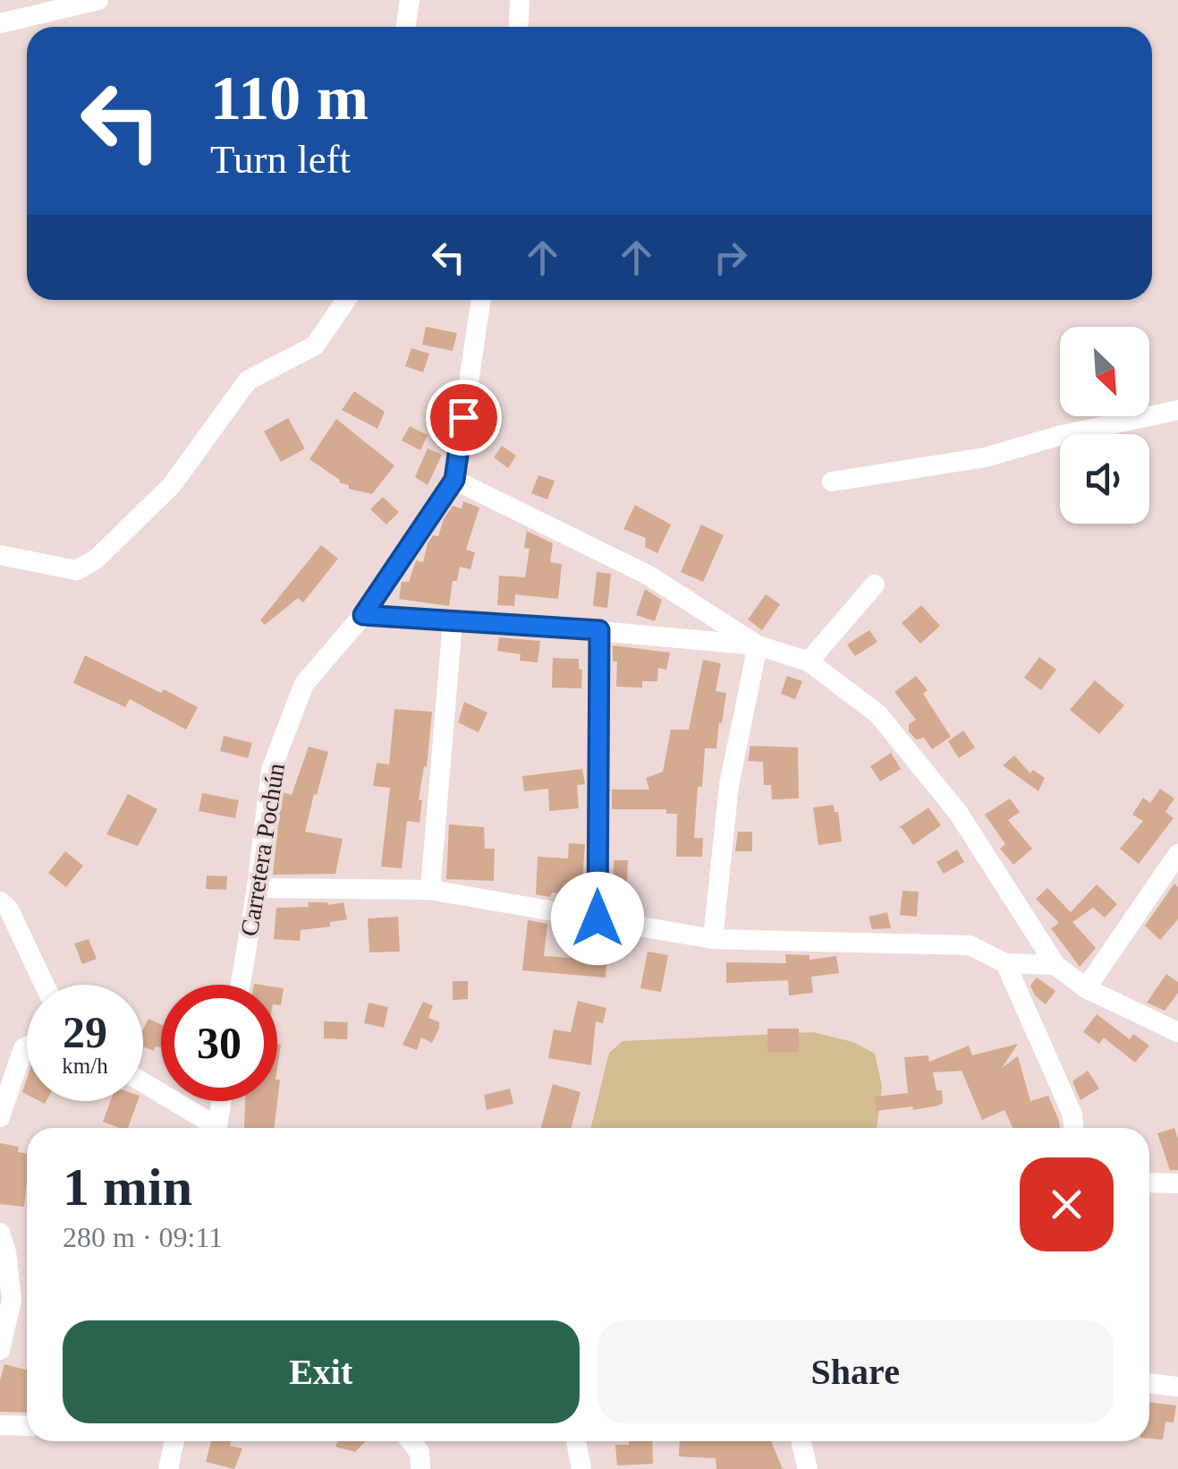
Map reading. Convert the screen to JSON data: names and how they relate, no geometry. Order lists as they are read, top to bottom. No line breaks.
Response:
{"streets":{"street":["Carretera Pochún"]},"north":"bottom right","page":{"turn":["110 m","Turn left"],"speed":"29 km/h","limit":"30","heading":["1 min","280 m · 09:11"],"buttons":["Exit","Share"]}}
